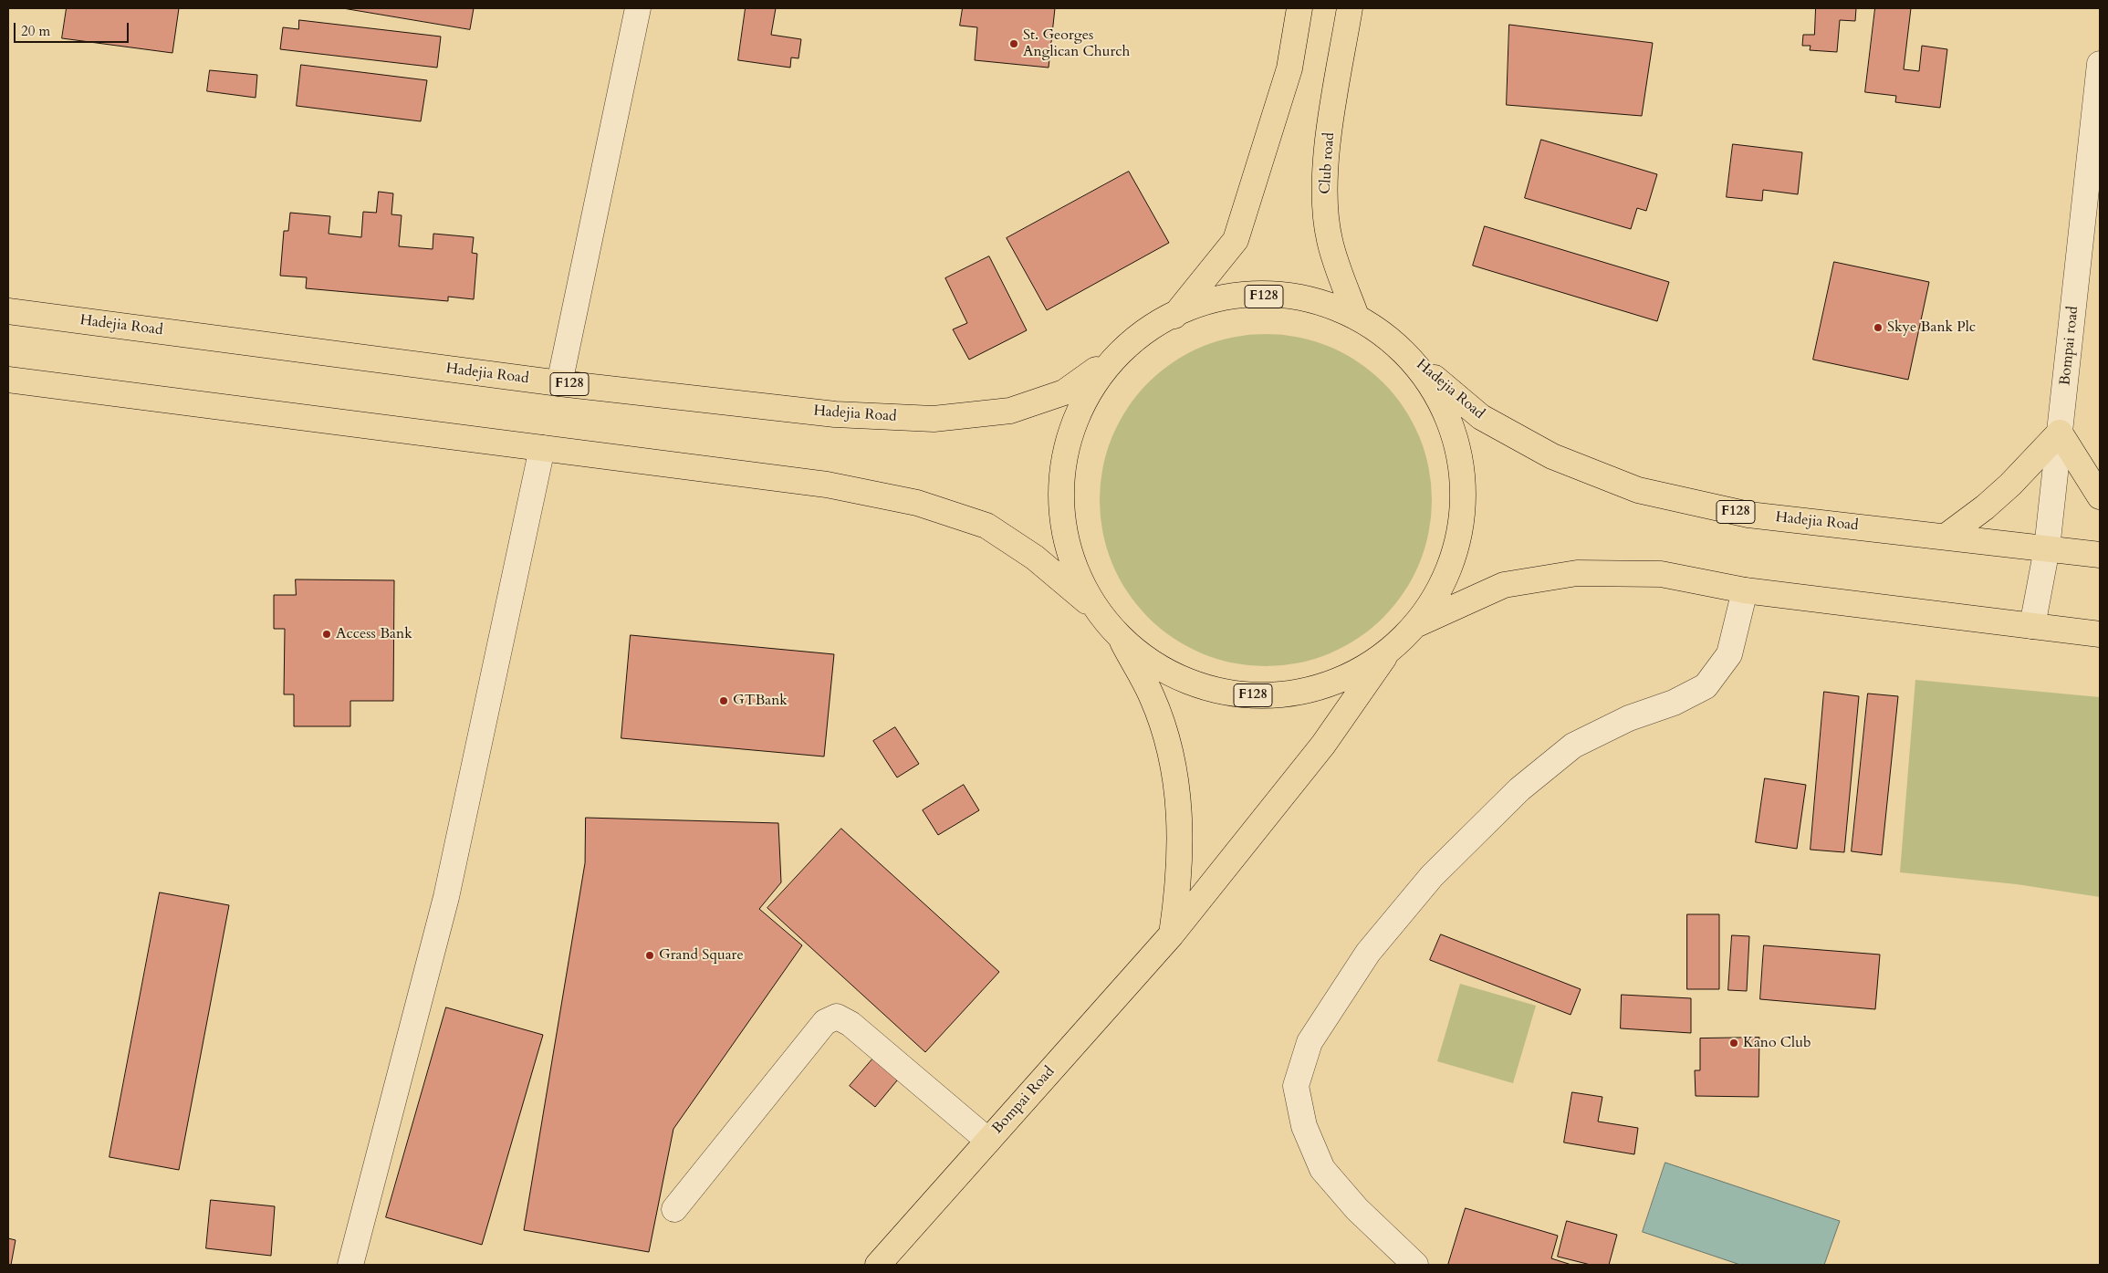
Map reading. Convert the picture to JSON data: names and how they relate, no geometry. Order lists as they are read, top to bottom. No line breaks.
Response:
{"streets":{"main road":["Club road","F128","Hadejia Road","Bompai Road"],"street":["Bompai road"]},"crossings":[["Club road","F128"],["F128","Hadejia Road"],["F128","Bompai road"],["F128","Bompai Road"],["Hadejia Road","Bompai road"]],"places":["St. Georges Anglican Church","Skye Bank Plc","Access Bank","GTBank","Grand Square","Kano Club"],"scale_bar":"20 m"}
